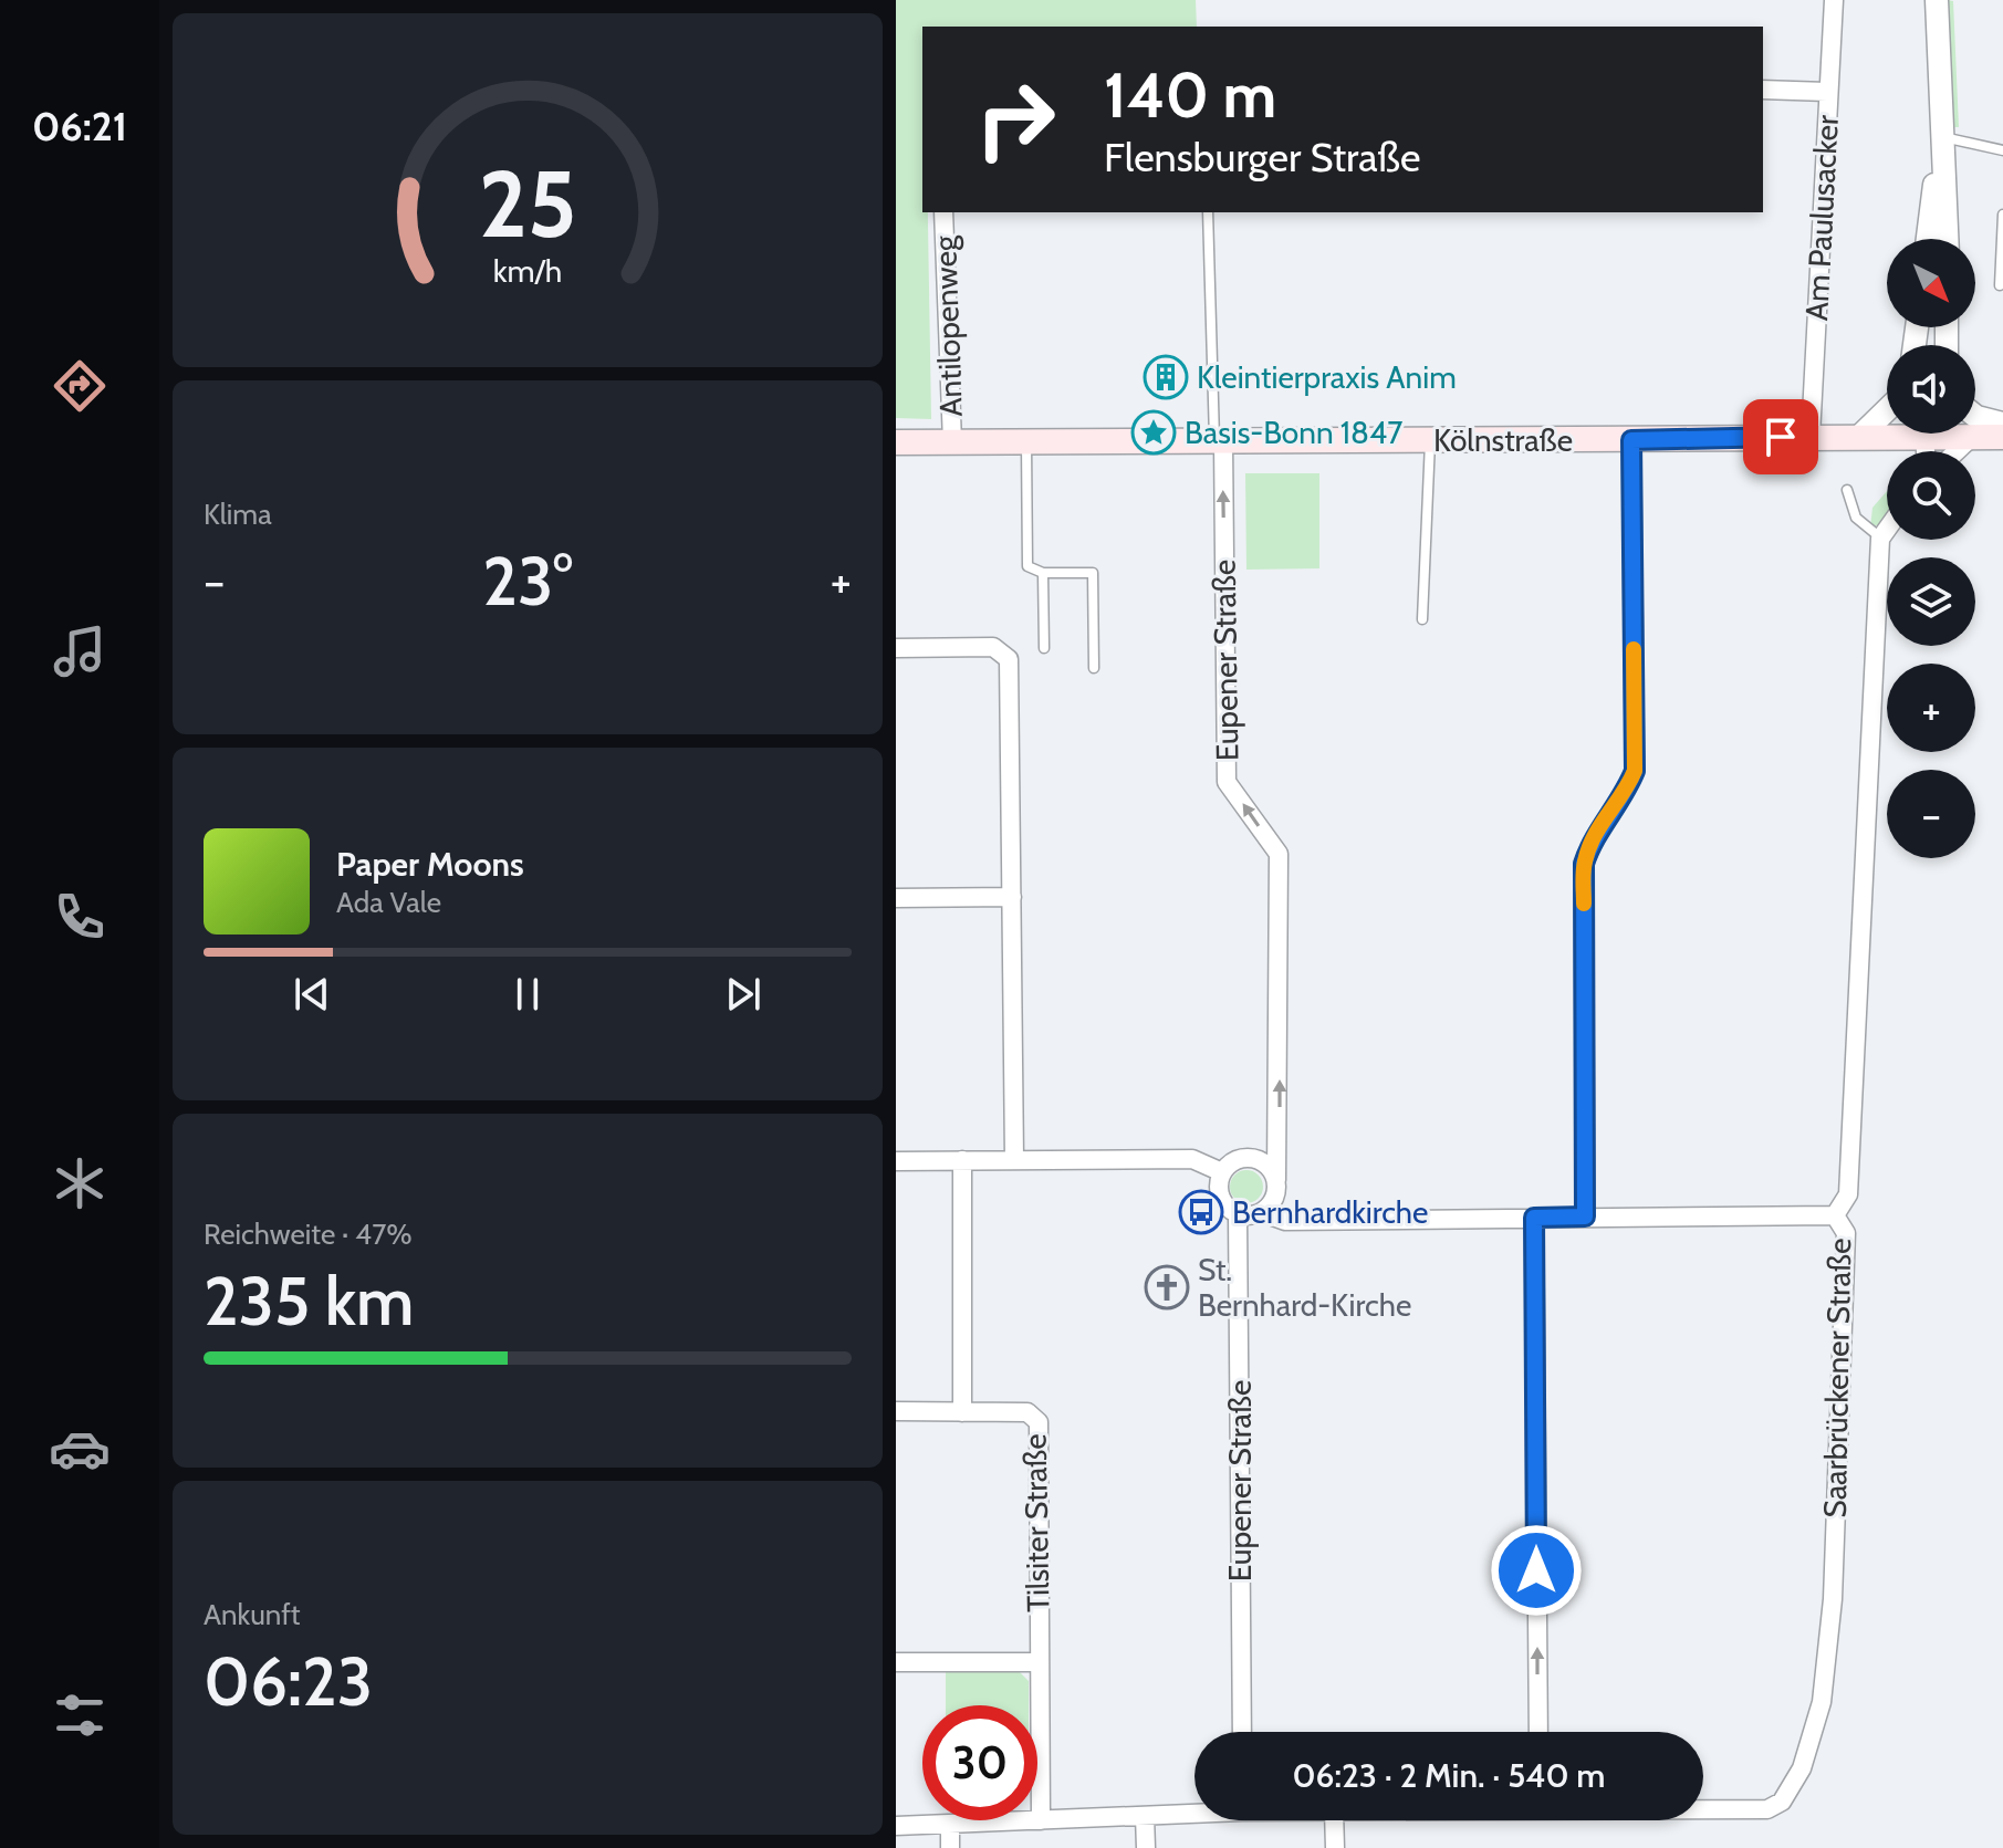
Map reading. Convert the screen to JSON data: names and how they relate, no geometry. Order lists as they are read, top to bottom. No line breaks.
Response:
{"streets":{"main road":["Kölnstraße"],"street":["Am Paulusacker","Antilopenweg","Eupener Straße","Saarbrückener Straße","Tilsiter Straße"]},"crossings":[["Am Paulusacker","Kölnstraße"],["Antilopenweg","Kölnstraße"],["Kölnstraße","Eupener Straße"],["Saarbrückener Straße","Tilsiter Straße"]],"one_way":["Eupener Straße"],"places":{"building":["Kleintierpraxis Anim"],"place":["Basis-Bonn 1847"],"bus stop":["Bernhardkirche"],"church":["St. Bernhard-Kirche"]},"north":"bottom right","page":{"tabs":"06:21","turn":["140 m","Flensburger Straße"],"map_buttons":["+","−"],"tile":["Klima",["Reichweite · 47%","235 km"],["Ankunft","06:23"]],"heat":["−","23°","+"],"song":["Paper Moons","Ada Vale"],"limit":"30","trip":"06:23 · 2 Min. · 540 m","gauge":["25","km/h"]}}
